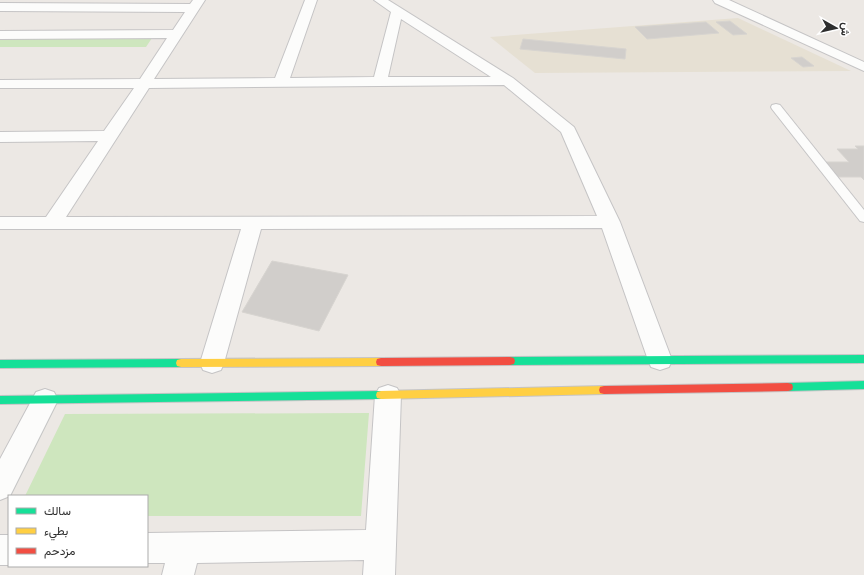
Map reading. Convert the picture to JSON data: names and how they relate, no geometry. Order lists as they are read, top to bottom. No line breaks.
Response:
{"legend":["سالك","بطيء","مزدحم"],"north":"right"}
